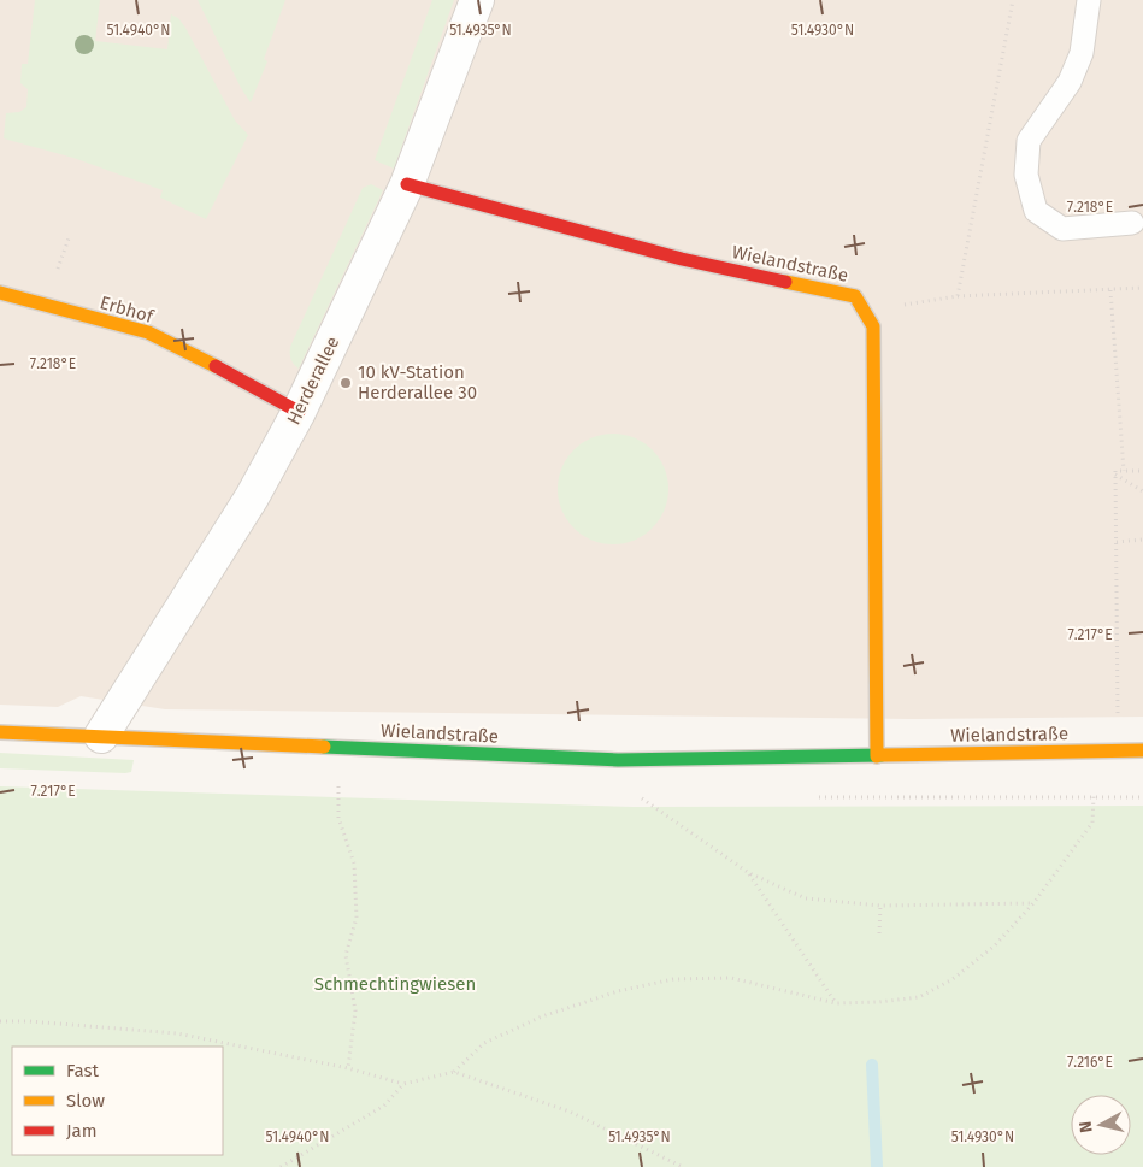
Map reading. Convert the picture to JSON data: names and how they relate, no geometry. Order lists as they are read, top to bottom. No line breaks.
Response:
{"streets":{"street":["Wielandstraße","Erbhof","Herderallee"]},"crossings":[["Wielandstraße","Herderallee"],["Erbhof","Herderallee"]],"parks":["Schmechtingwiesen"],"places":["10 kV-Station Herderallee 30"],"legend":["Fast","Slow","Jam"],"north":"left","coordinates":["51.4940°N","51.4935°N","51.4930°N","7.218°E","7.217°E","7.216°E"]}
